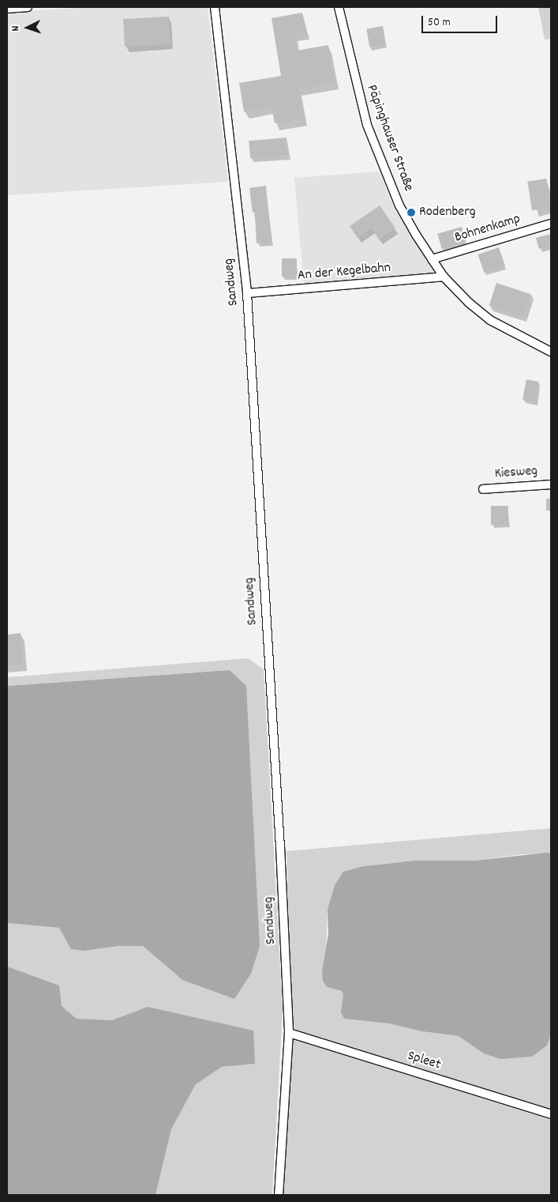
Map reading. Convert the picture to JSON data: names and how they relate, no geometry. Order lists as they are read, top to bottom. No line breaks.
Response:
{"streets":{"street":["Päpinghauser Straße","Bohnenkamp","An der Kegelbahn","Sandweg","Kiesweg","Spleet"]},"crossings":[["Päpinghauser Straße","Bohnenkamp"],["Päpinghauser Straße","An der Kegelbahn"],["An der Kegelbahn","Sandweg"],["Sandweg","Spleet"]],"places":["Rodenberg"],"scale_bar":"50 m","north":"left"}
